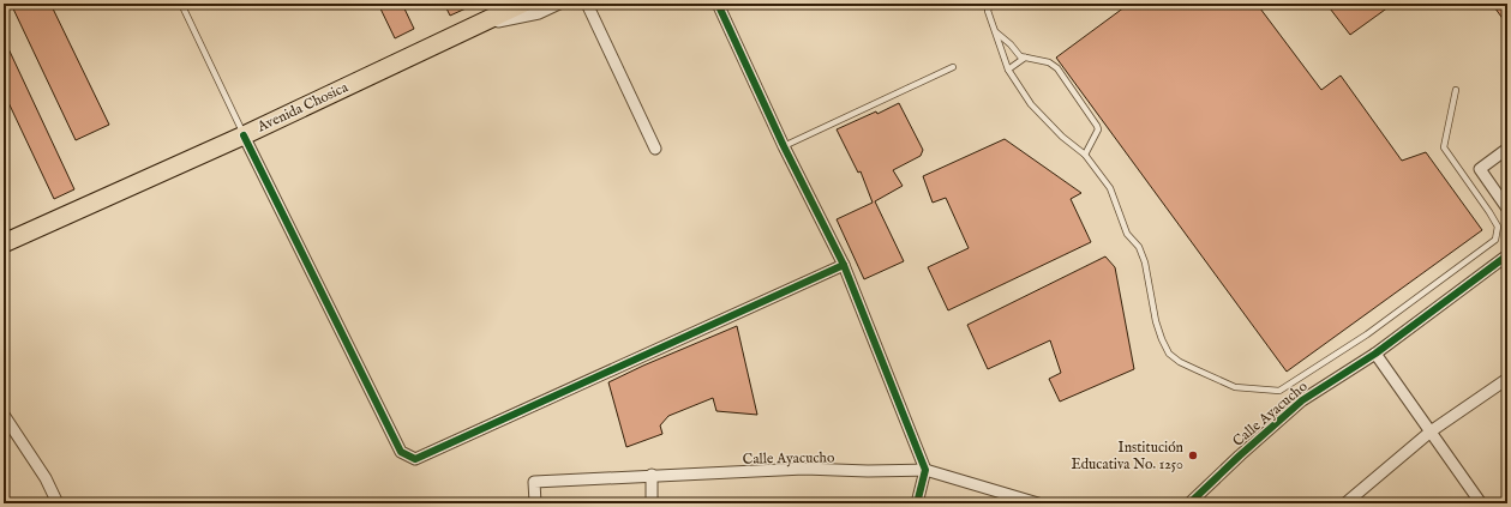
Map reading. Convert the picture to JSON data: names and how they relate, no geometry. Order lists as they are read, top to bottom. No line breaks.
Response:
{"streets":{"main road":["Avenida Chosica"],"street":["Calle Ayacucho"]},"places":["Institución Educativa No. 1250"]}
